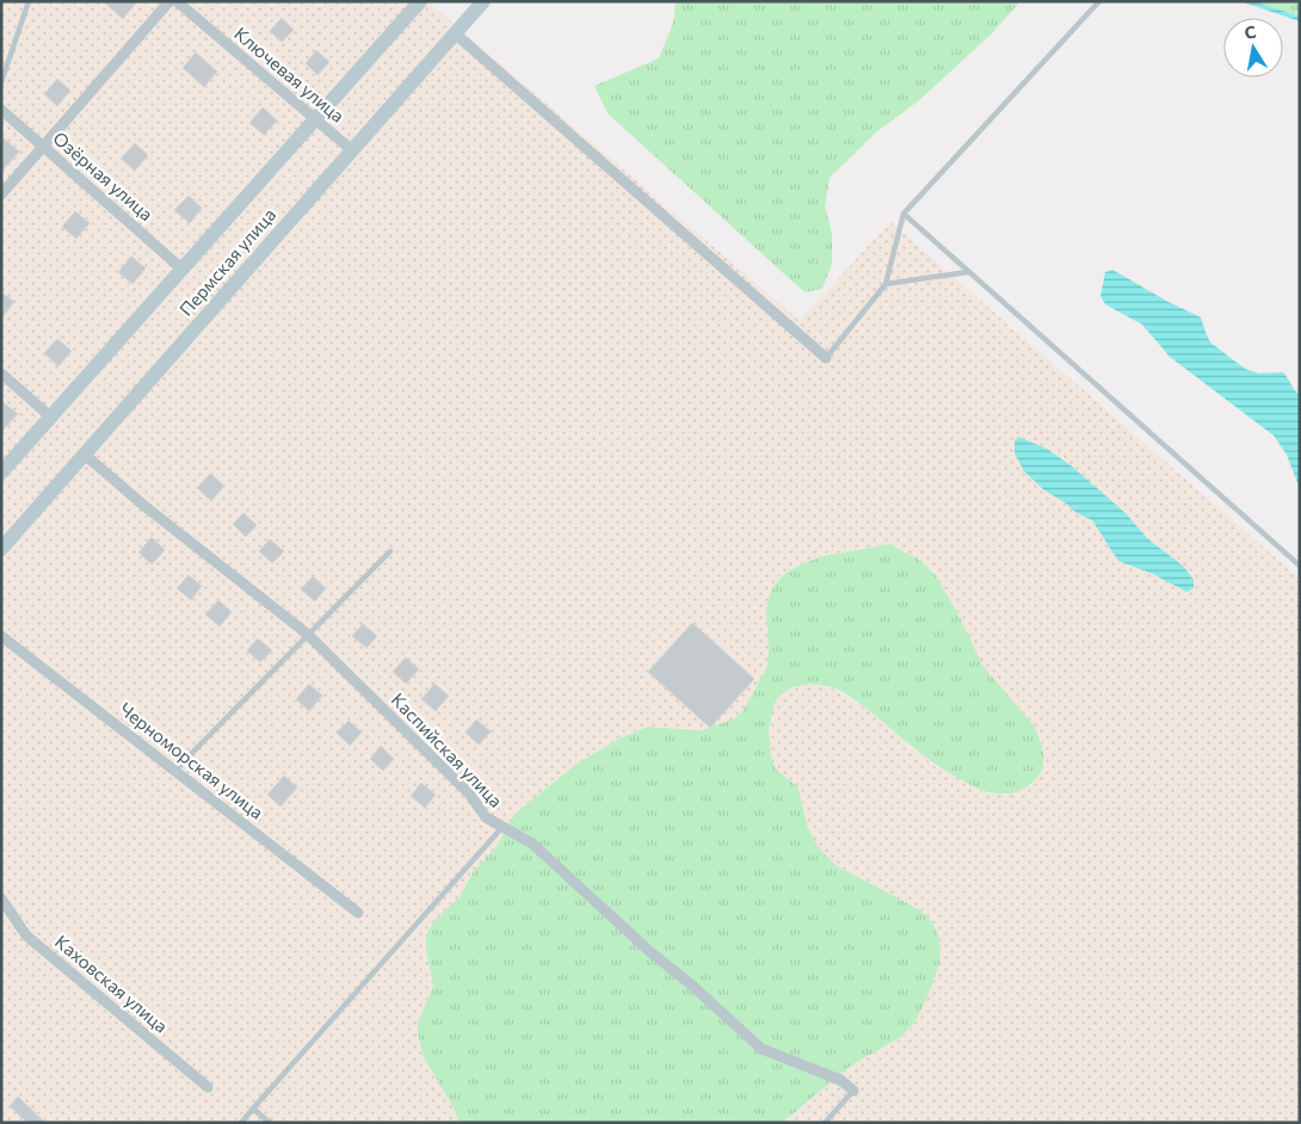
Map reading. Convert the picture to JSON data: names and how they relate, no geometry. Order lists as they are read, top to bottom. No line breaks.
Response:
{"streets":{"street":["Ключевая улица","Озёрная улица","Пермская улица","Каспийская улица","Черноморская улица","Каховская улица"]},"crossings":[["Ключевая улица","Пермская улица"],["Пермская улица","Каспийская улица"]],"north":"top"}
